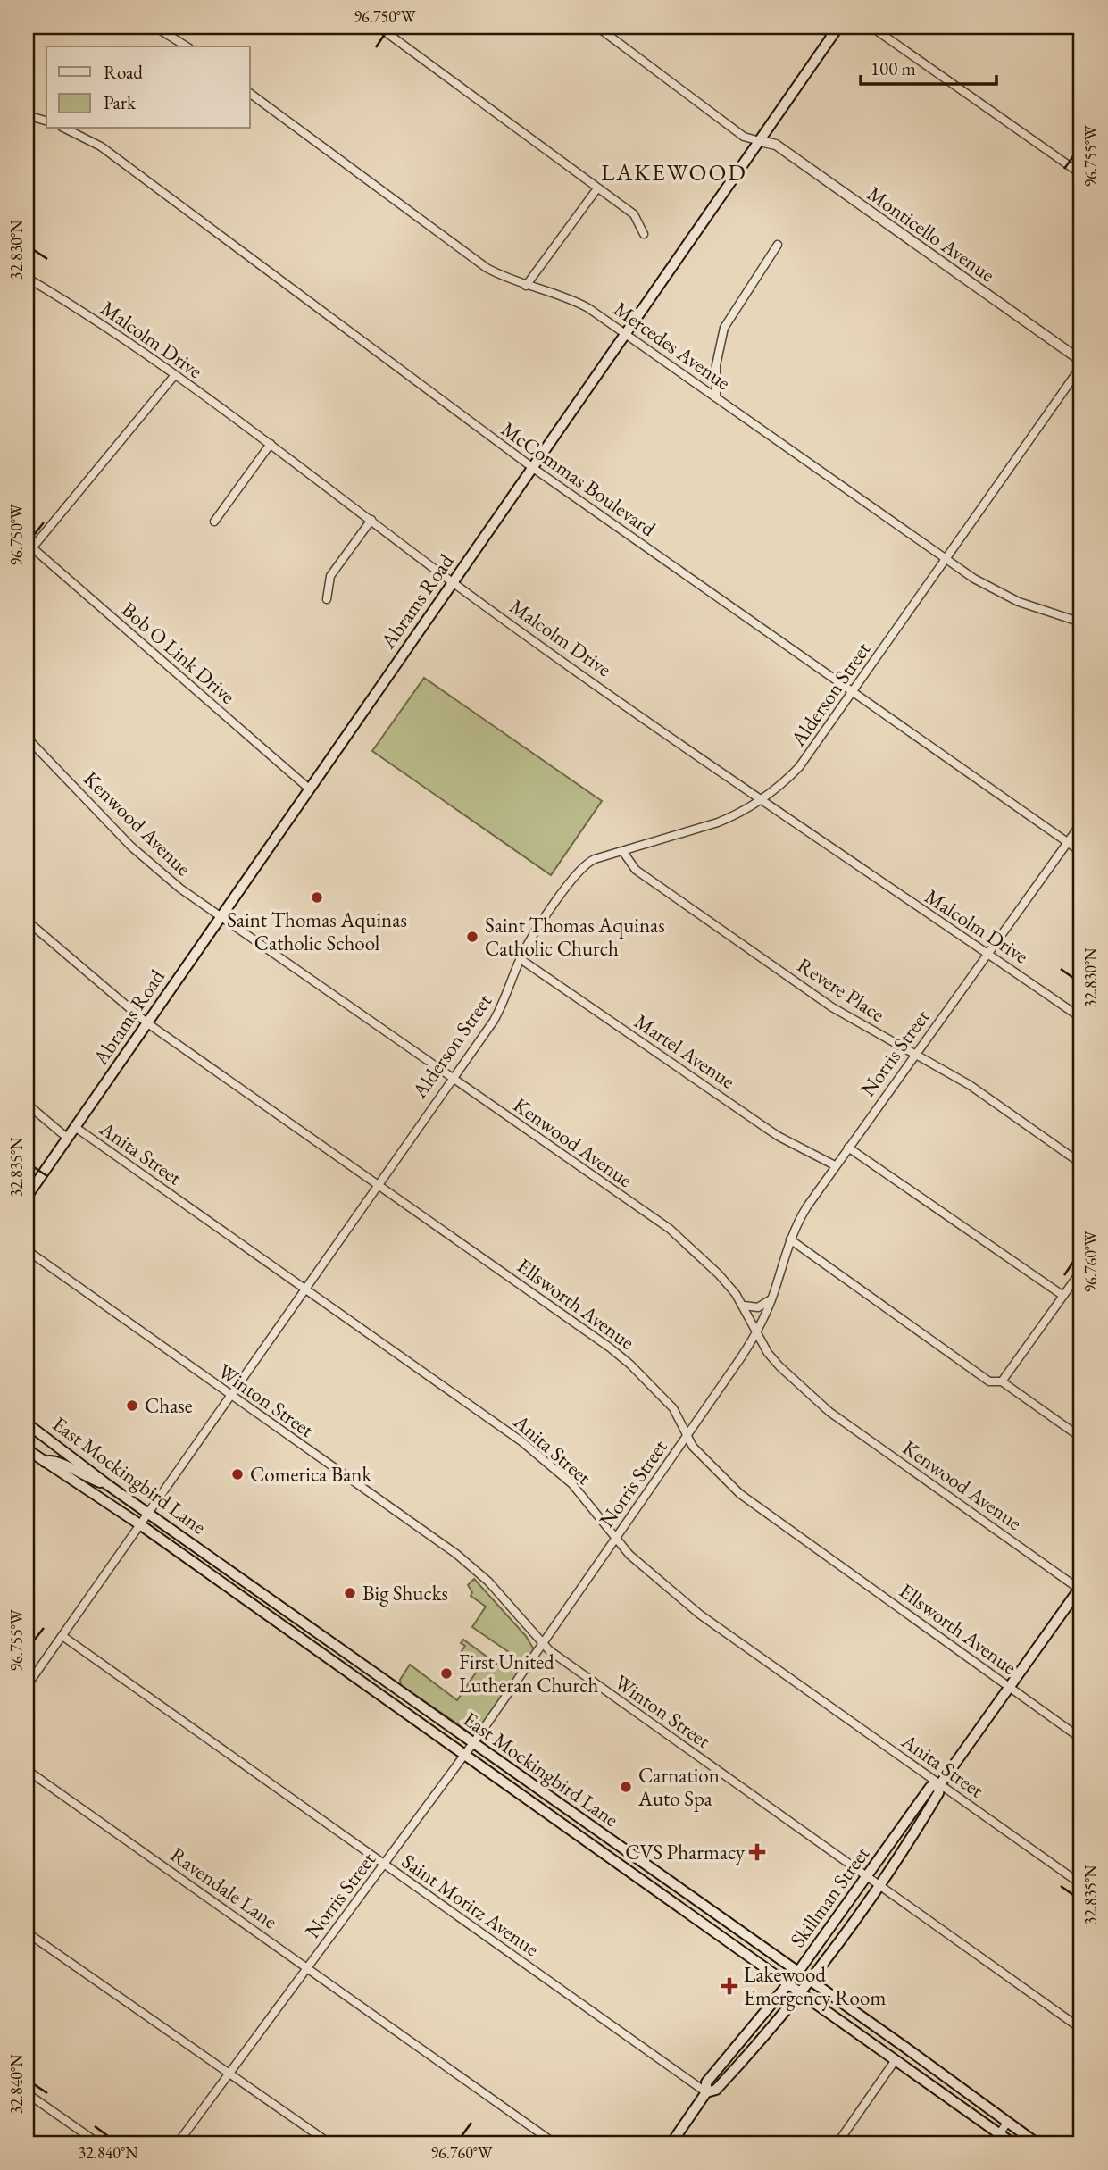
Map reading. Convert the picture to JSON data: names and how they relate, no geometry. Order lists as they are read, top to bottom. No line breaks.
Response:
{"streets":{"main road":["Abrams Road","East Mockingbird Lane","Skillman Street"],"street":["Monticello Avenue","Malcolm Drive","Mercedes Avenue","McCommas Boulevard","Bob O Link Drive","Alderson Street","Kenwood Avenue","Revere Place","Martel Avenue","Norris Street","Anita Street","Ellsworth Avenue","Winton Street","Ravendale Lane","Saint Moritz Avenue"]},"crossings":[["Monticello Avenue","Abrams Road"],["Malcolm Drive","Abrams Road"],["Malcolm Drive","Alderson Street"],["Malcolm Drive","Norris Street"],["Mercedes Avenue","Abrams Road"],["Mercedes Avenue","Alderson Street"],["McCommas Boulevard","Abrams Road"],["McCommas Boulevard","Alderson Street"],["McCommas Boulevard","Norris Street"],["Abrams Road","Bob O Link Drive"],["Abrams Road","Kenwood Avenue"],["Abrams Road","Anita Street"],["Abrams Road","Ellsworth Avenue"],["Alderson Street","Kenwood Avenue"],["Alderson Street","Revere Place"],["Alderson Street","Martel Avenue"],["Alderson Street","Anita Street"],["Alderson Street","Ellsworth Avenue"],["Alderson Street","Winton Street"],["Alderson Street","East Mockingbird Lane"],["Alderson Street","Saint Moritz Avenue"],["Kenwood Avenue","Norris Street"],["Kenwood Avenue","Skillman Street"],["Revere Place","Norris Street"],["Martel Avenue","Norris Street"],["Norris Street","Anita Street"],["Norris Street","Ellsworth Avenue"],["Norris Street","Winton Street"],["Norris Street","East Mockingbird Lane"],["Norris Street","Ravendale Lane"],["Norris Street","Saint Moritz Avenue"],["Anita Street","Skillman Street"],["Ellsworth Avenue","Skillman Street"],["Winton Street","Skillman Street"],["East Mockingbird Lane","Skillman Street"],["Skillman Street","Saint Moritz Avenue"]],"districts":["LAKEWOOD"],"places":{"other":["Saint Thomas Aquinas Catholic School","Saint Thomas Aquinas Catholic Church","Chase","Comerica Bank","Big Shucks","First United Lutheran Church","Carnation Auto Spa"],"health":["CVS Pharmacy","Lakewood Emergency Room"]},"legend":["Road","Park"],"scale_bar":"100 m","coordinates":["96.750°W","96.755°W","32.830°N","32.835°N","96.760°W","32.840°N"]}
